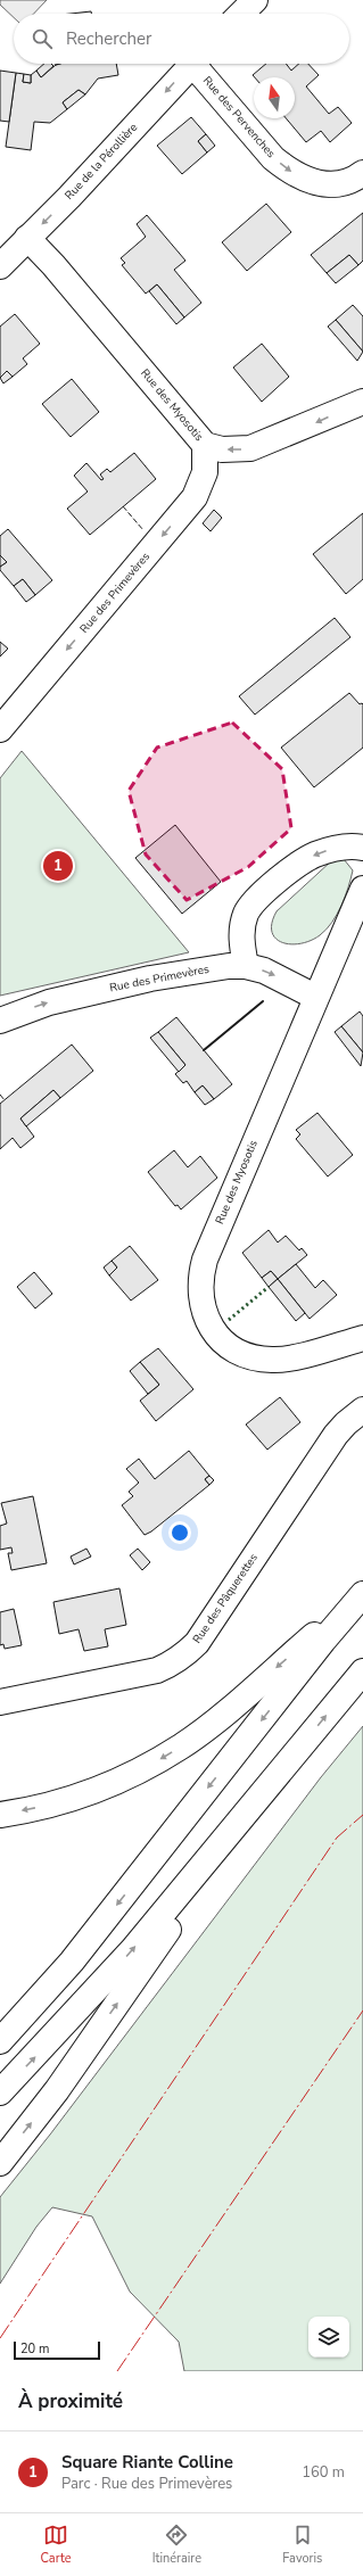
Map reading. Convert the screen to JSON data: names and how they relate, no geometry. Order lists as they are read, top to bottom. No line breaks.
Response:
{"streets":{"main road":["Rue des Pervenches","Rue de la Pérollière","Rue des Myosotis","Rue des Primevères","Rue des Pâquerettes"]},"crossings":[["Rue de la Pérollière","Rue des Myosotis"],["Rue des Myosotis","Rue des Primevères"]],"one_way":["Rue des Pervenches","Rue de la Pérollière"],"scale_bar":"20 m","north":"top","page":{"search":"Rechercher","pins":"1","scale":"20 m","heading":"À proximité","list":[{"mark":"1","name":"Square Riante Colline","note":"Parc · Rue des Primevères","value":"160 m"}],"nav":["Carte","Itinéraire","Favoris"]}}
